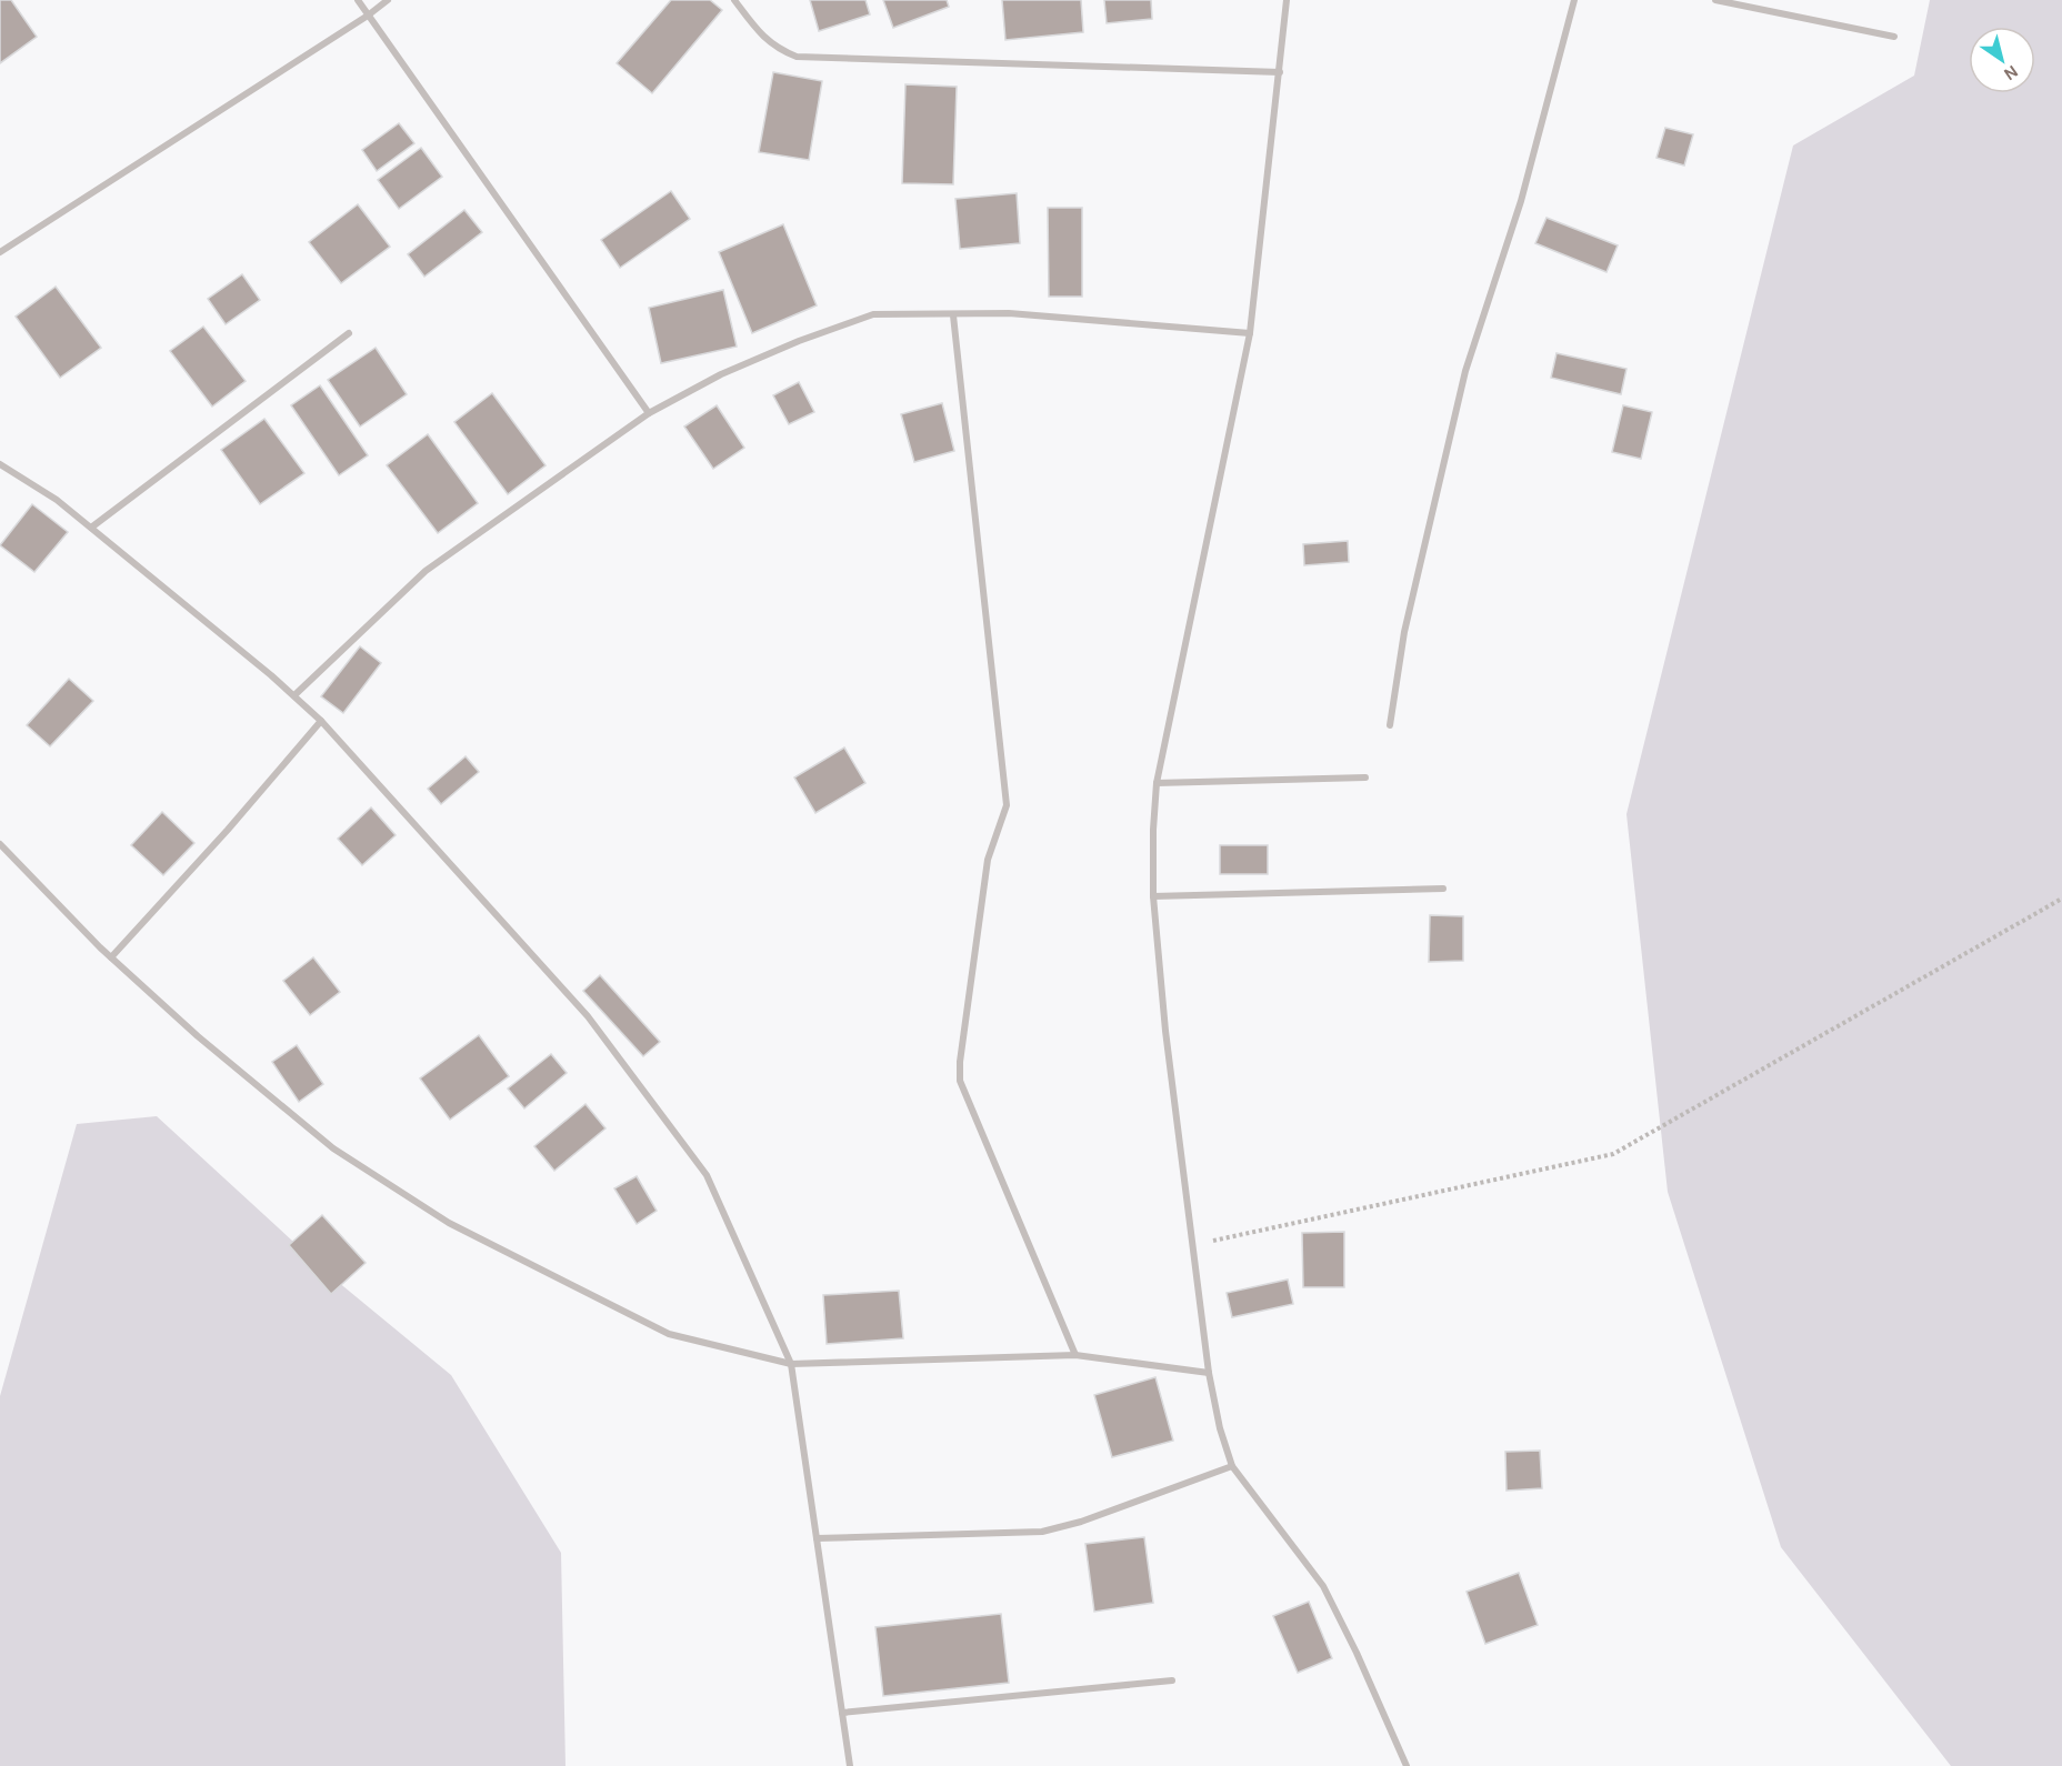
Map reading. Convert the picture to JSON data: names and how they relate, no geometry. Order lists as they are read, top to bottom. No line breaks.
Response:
{"north":"bottom right"}
